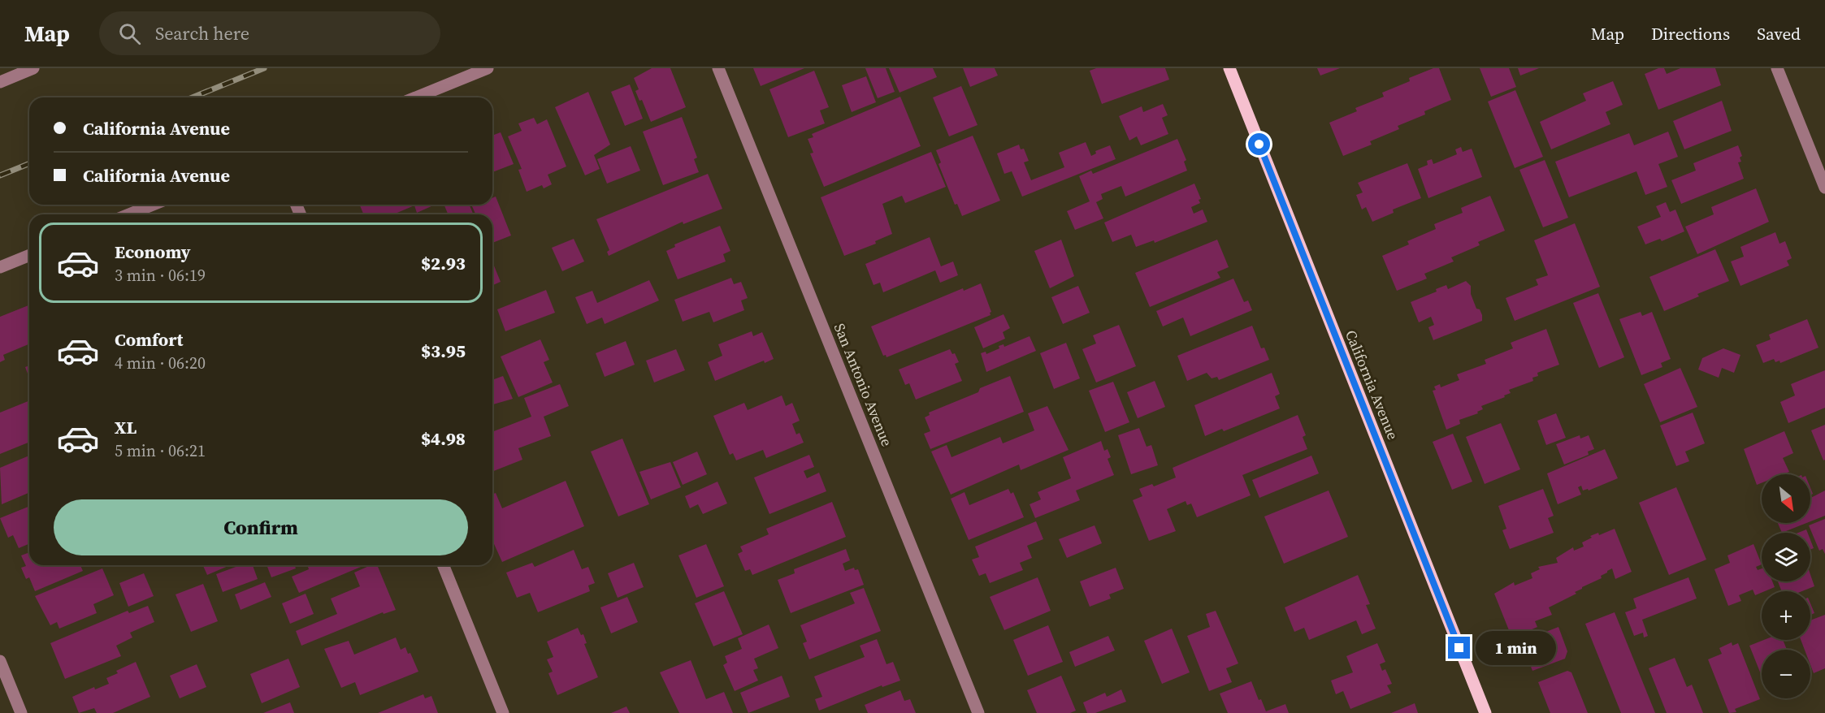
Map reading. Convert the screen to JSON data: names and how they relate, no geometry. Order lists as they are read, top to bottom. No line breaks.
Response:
{"streets":{"main road":["California Avenue"],"street":["San Antonio Avenue"]},"north":"bottom right","page":{"header":"Map","search":"Search here","nav":["Map","Directions","Saved"],"banner":["California Avenue","California Avenue"],"list":[{"name":"Economy","note":"3 min · 06:19","value":"$2.93"},{"name":"Comfort","note":"4 min · 06:20","value":"$3.95"},{"name":"XL","note":"5 min · 06:21","value":"$4.98"}],"map_buttons":["+","−"],"buttons":"Confirm","bubble":"1 min"}}
